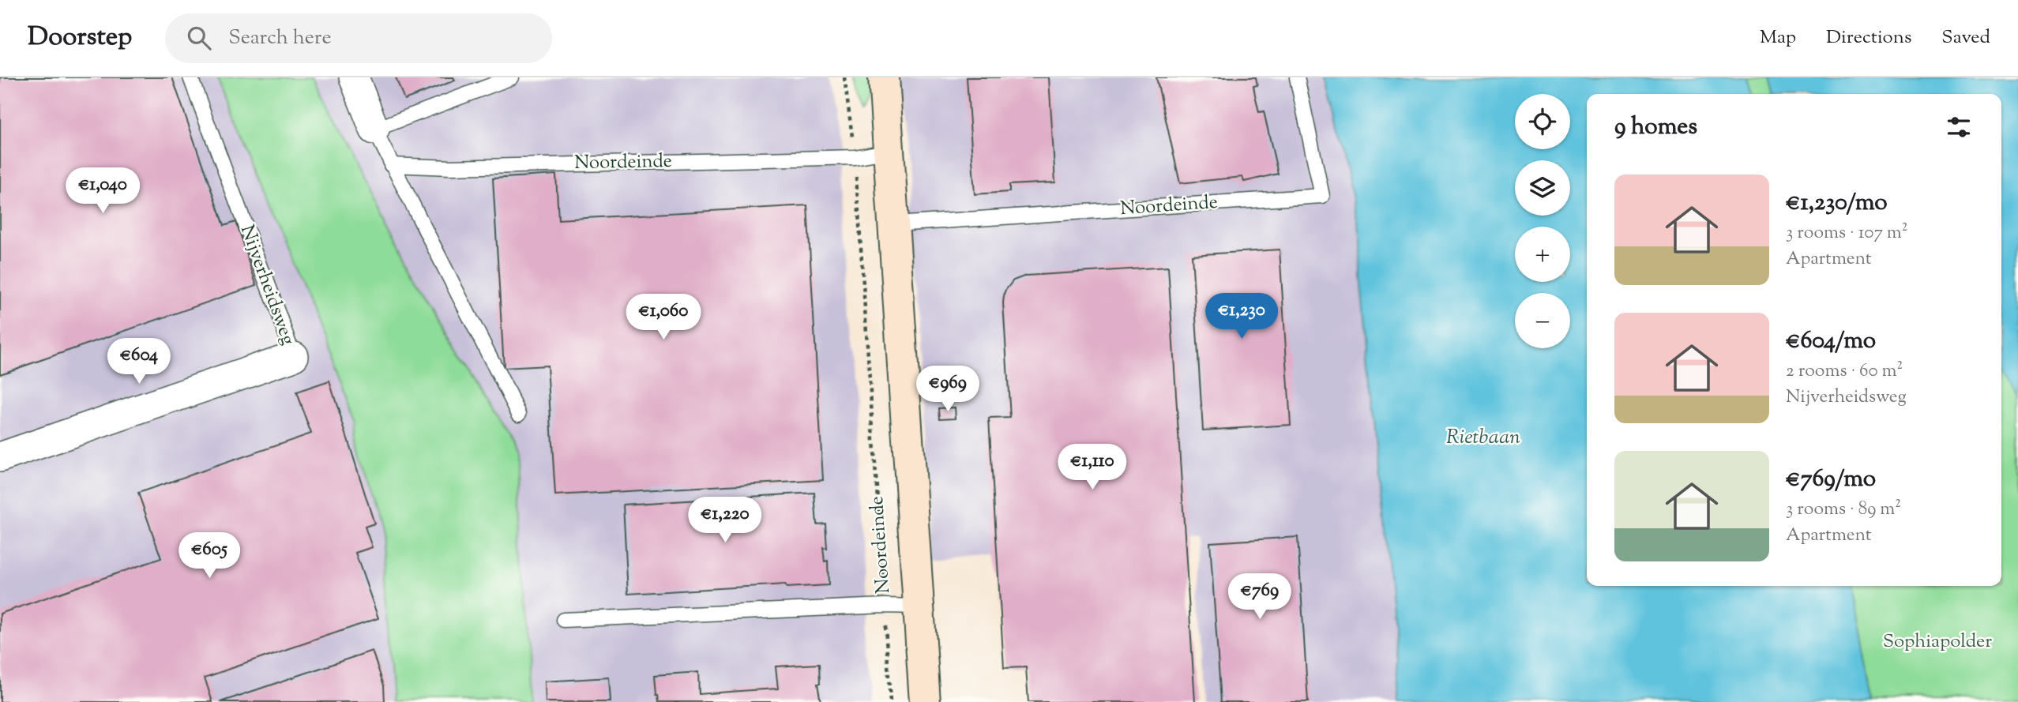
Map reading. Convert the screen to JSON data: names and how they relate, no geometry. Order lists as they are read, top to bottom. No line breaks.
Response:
{"streets":{"main road":["Noordeinde"],"street":["Nijverheidsweg"]},"water":["Rietbaan"],"parks":["Sophiapolder"],"page":{"header":"Doorstep","search":"Search here","nav":["Map","Directions","Saved"],"map_buttons":["+","−"],"heading":"9 homes","list":[{"name":"€1,230/mo","note":"3 rooms · 107 m² · Apartment"},{"name":"€604/mo","note":"2 rooms · 60 m² · Nijverheidsweg"},{"name":"€769/mo","note":"3 rooms · 89 m² · Apartment"}],"price":["€1,040","€1,230","€1,060","€604","€969","€1,110","€1,220","€605","€769"]}}
